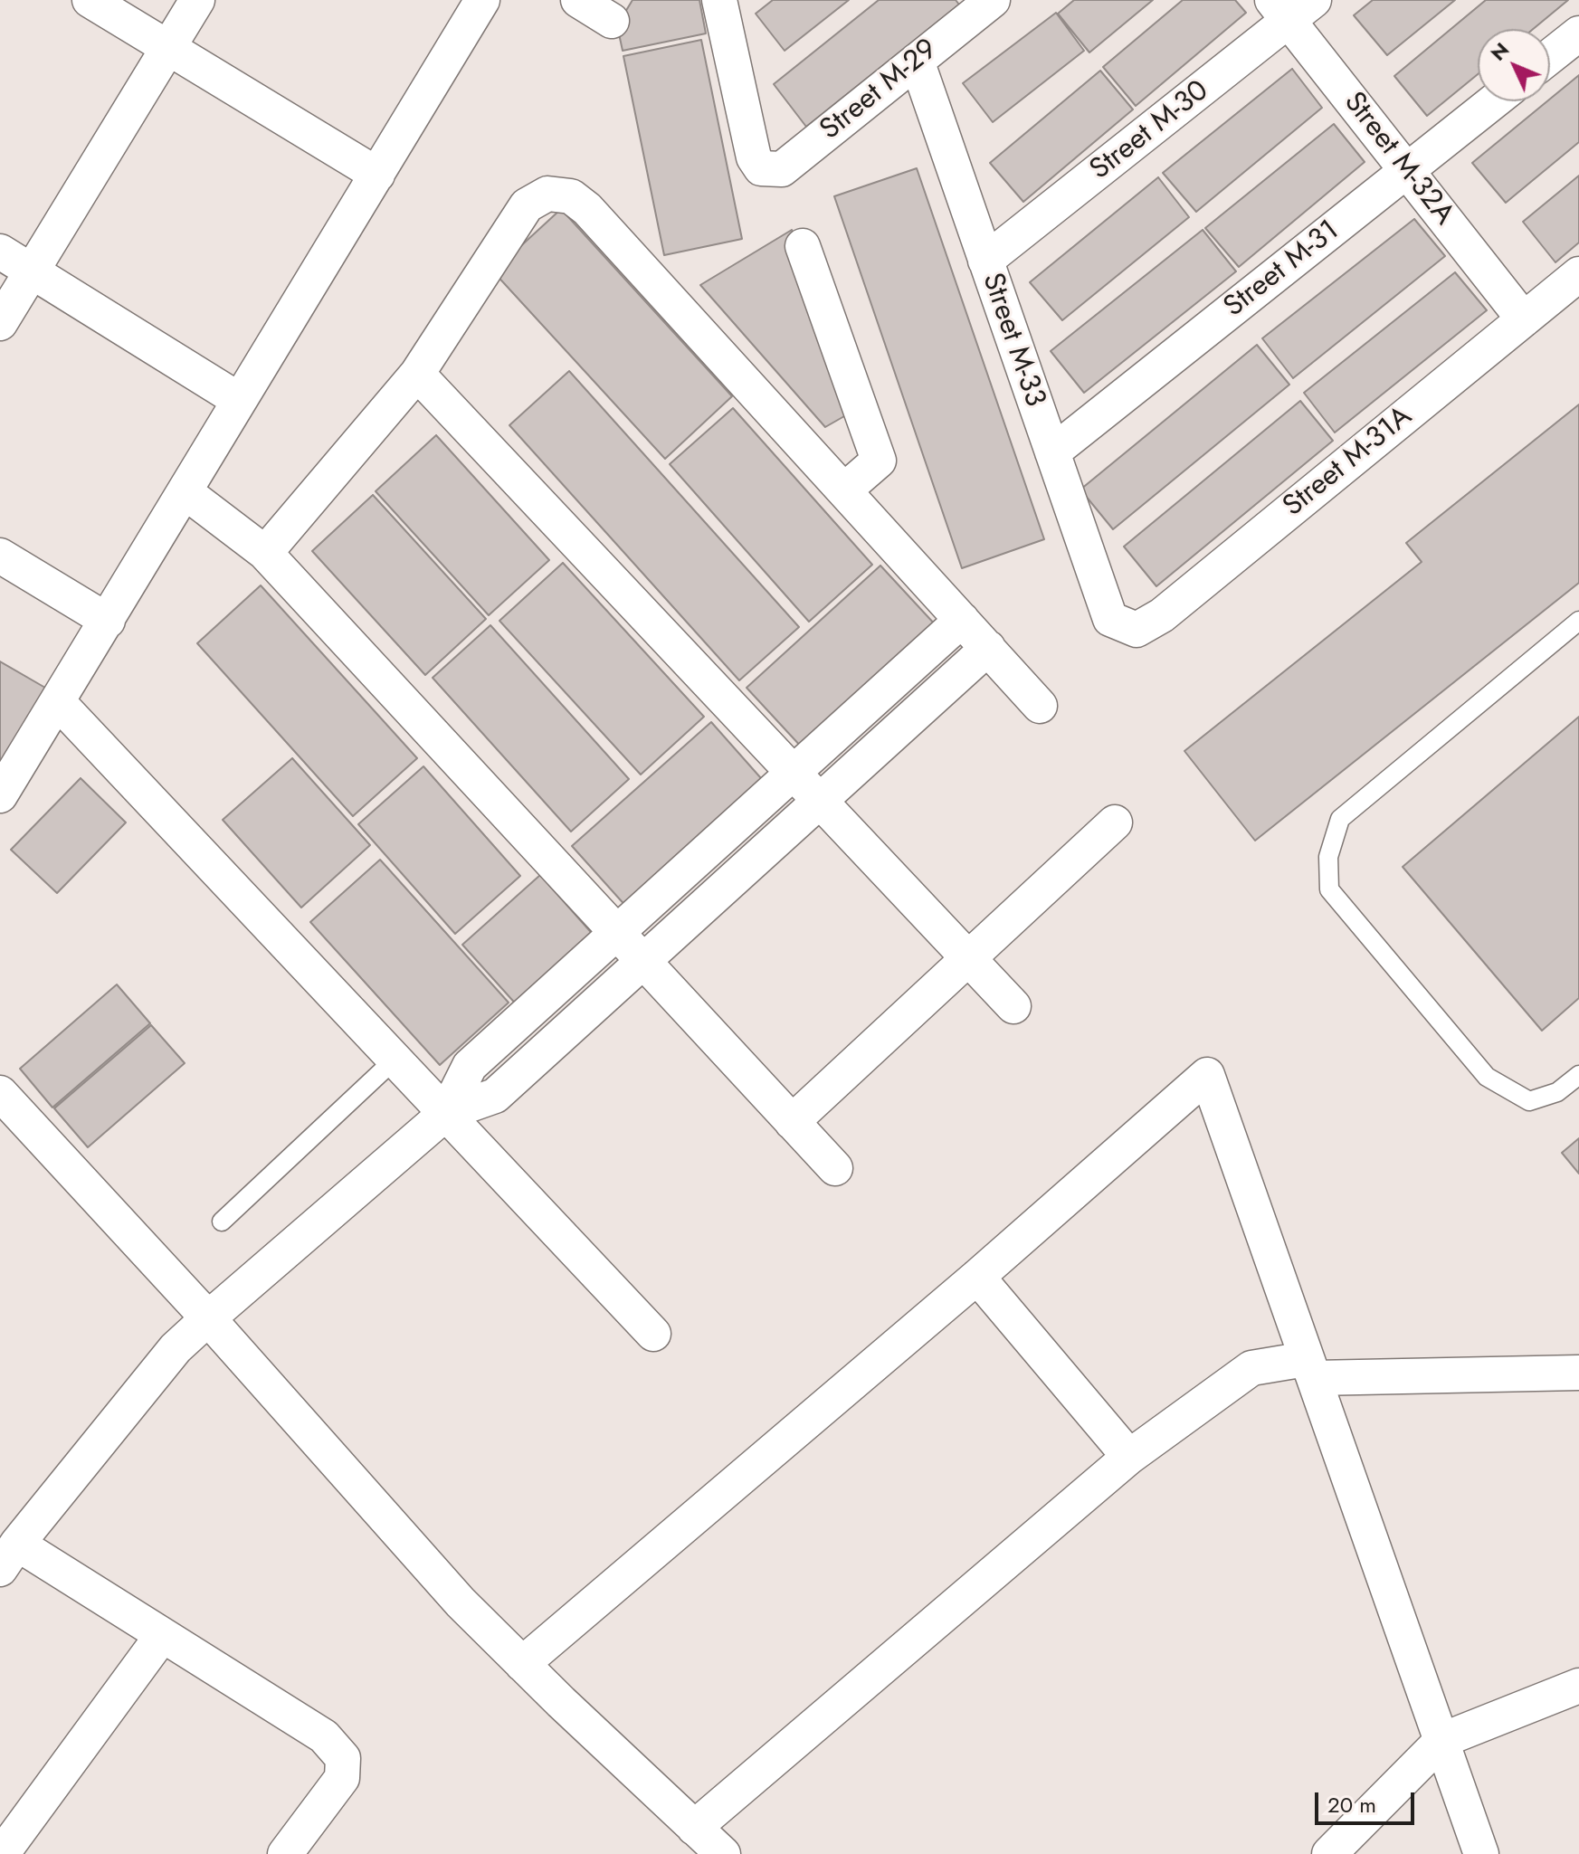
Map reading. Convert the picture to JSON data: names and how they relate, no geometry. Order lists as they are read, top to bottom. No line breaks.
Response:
{"streets":{"street":["Street M-29","Street M-30","Street M-32A","Street M-31","Street M-33","Street M-31A"]},"crossings":[["Street M-29","Street M-33"],["Street M-30","Street M-32A"],["Street M-30","Street M-33"],["Street M-32A","Street M-31"],["Street M-32A","Street M-31A"],["Street M-31","Street M-33"],["Street M-33","Street M-31A"]],"scale_bar":"20 m","north":"top left"}
